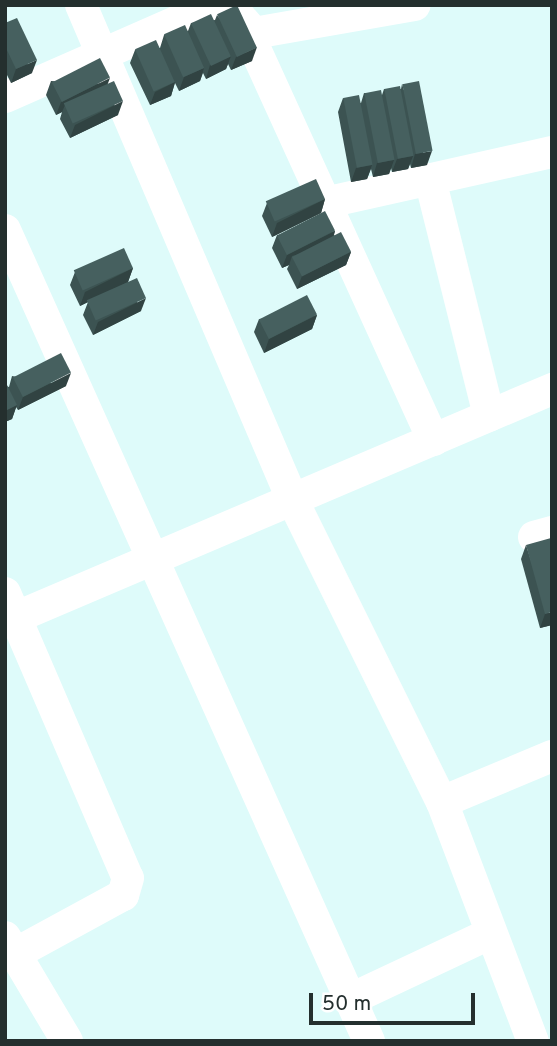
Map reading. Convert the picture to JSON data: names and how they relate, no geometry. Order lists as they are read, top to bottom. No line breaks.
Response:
{"scale_bar":"50 m"}
